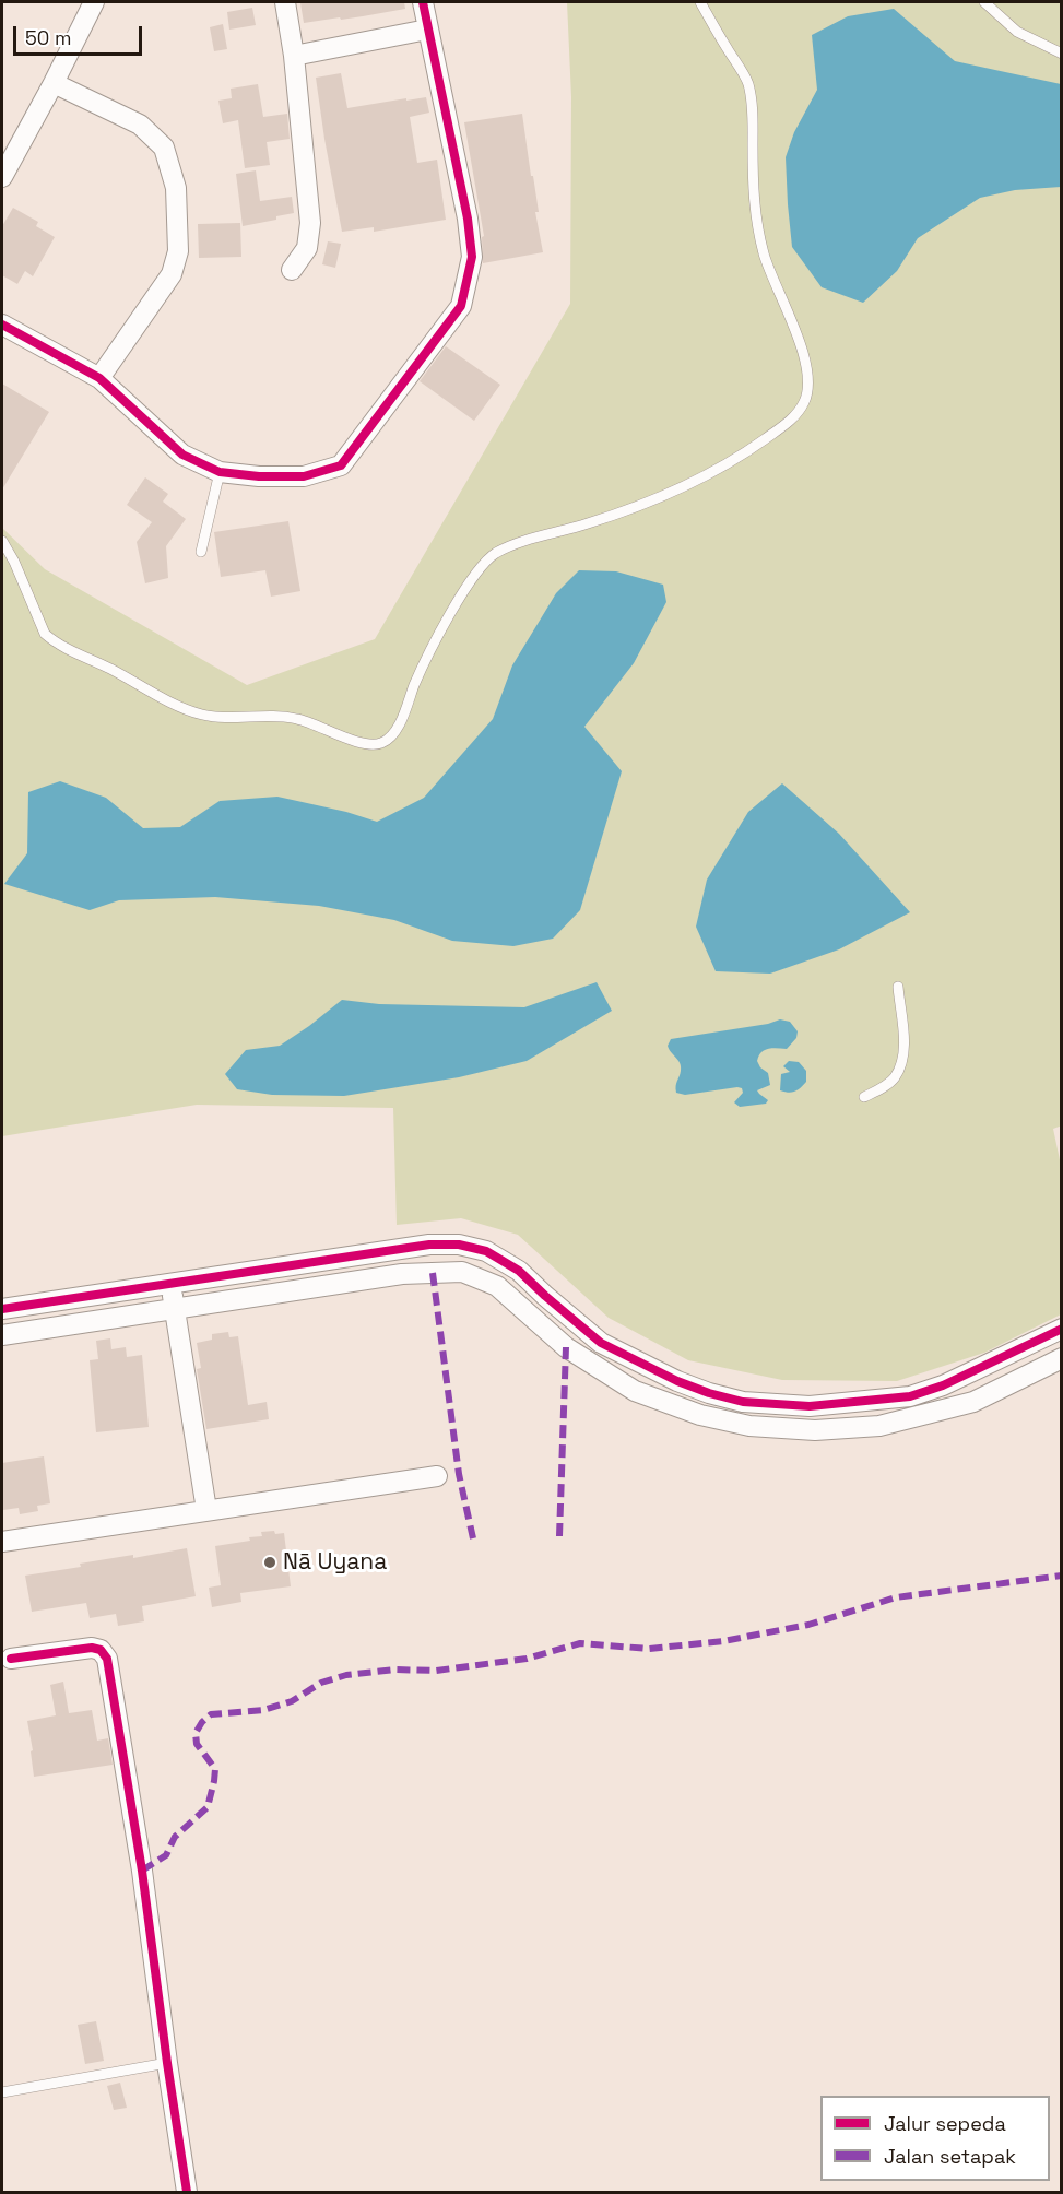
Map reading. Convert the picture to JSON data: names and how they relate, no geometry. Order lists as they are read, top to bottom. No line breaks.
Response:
{"places":["Nā Uyana"],"legend":["Jalur sepeda","Jalan setapak"],"scale_bar":"50 m"}
